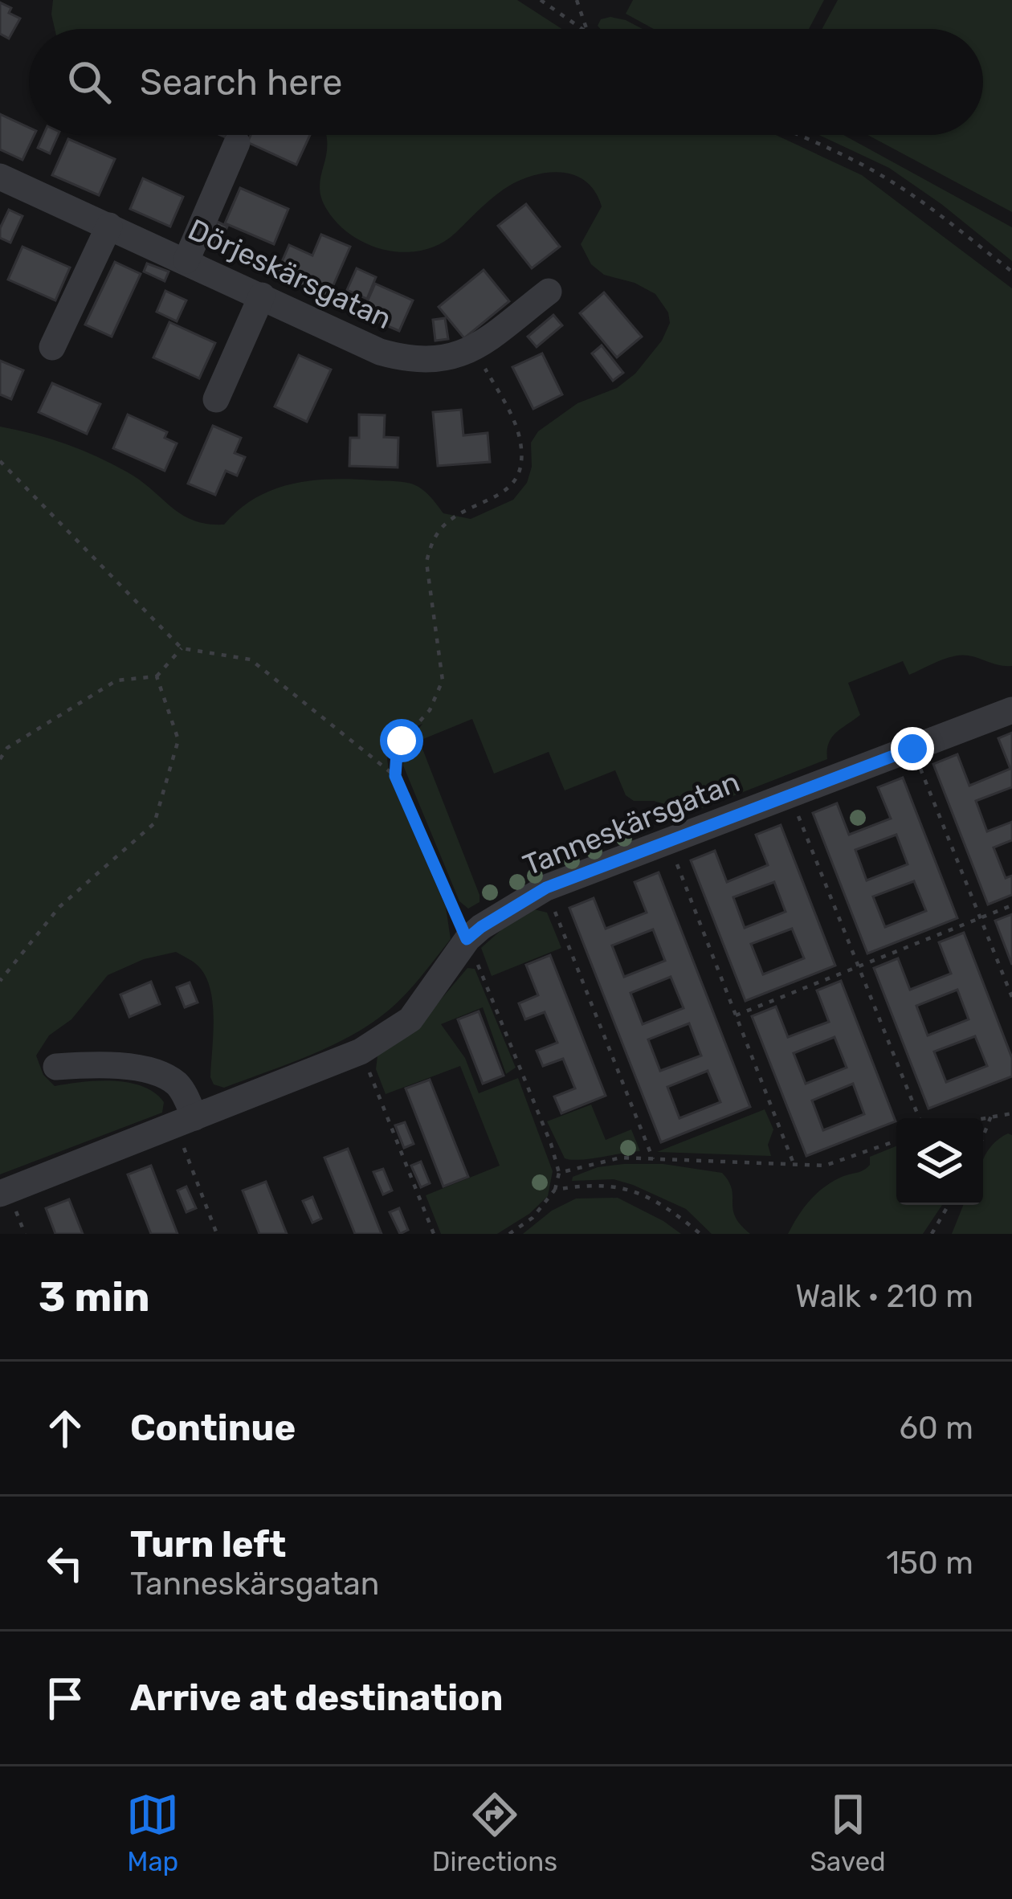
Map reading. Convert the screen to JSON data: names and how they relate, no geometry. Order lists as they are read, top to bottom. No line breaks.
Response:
{"streets":{"street":["Dörjeskärsgatan","Tanneskärsgatan"]},"page":{"search":"Search here","heading":["3 min","Walk · 210 m"],"list":[["Continue","60 m"],["Turn left","Tanneskärsgatan","150 m"],"Arrive at destination"],"nav":["Map","Directions","Saved"]}}
